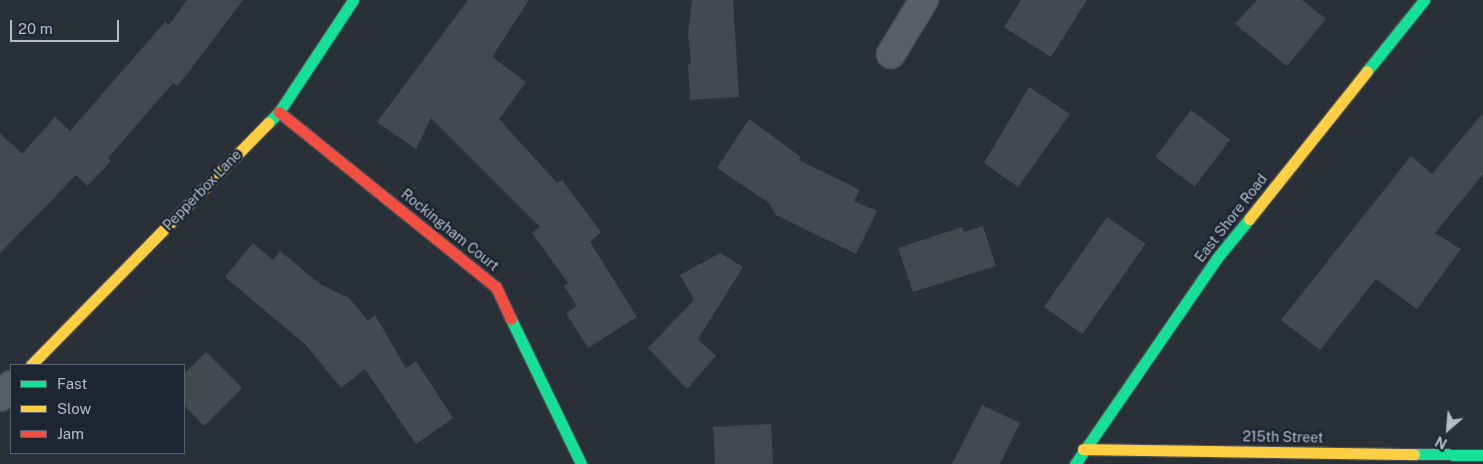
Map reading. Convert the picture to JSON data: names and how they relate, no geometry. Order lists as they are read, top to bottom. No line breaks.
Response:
{"streets":{"street":["Pepperbox Lane","East Shore Road","Rockingham Court","215th Street"]},"crossings":[["Pepperbox Lane","Rockingham Court"],["East Shore Road","215th Street"]],"legend":["Fast","Slow","Jam"],"scale_bar":"20 m","north":"bottom left"}
